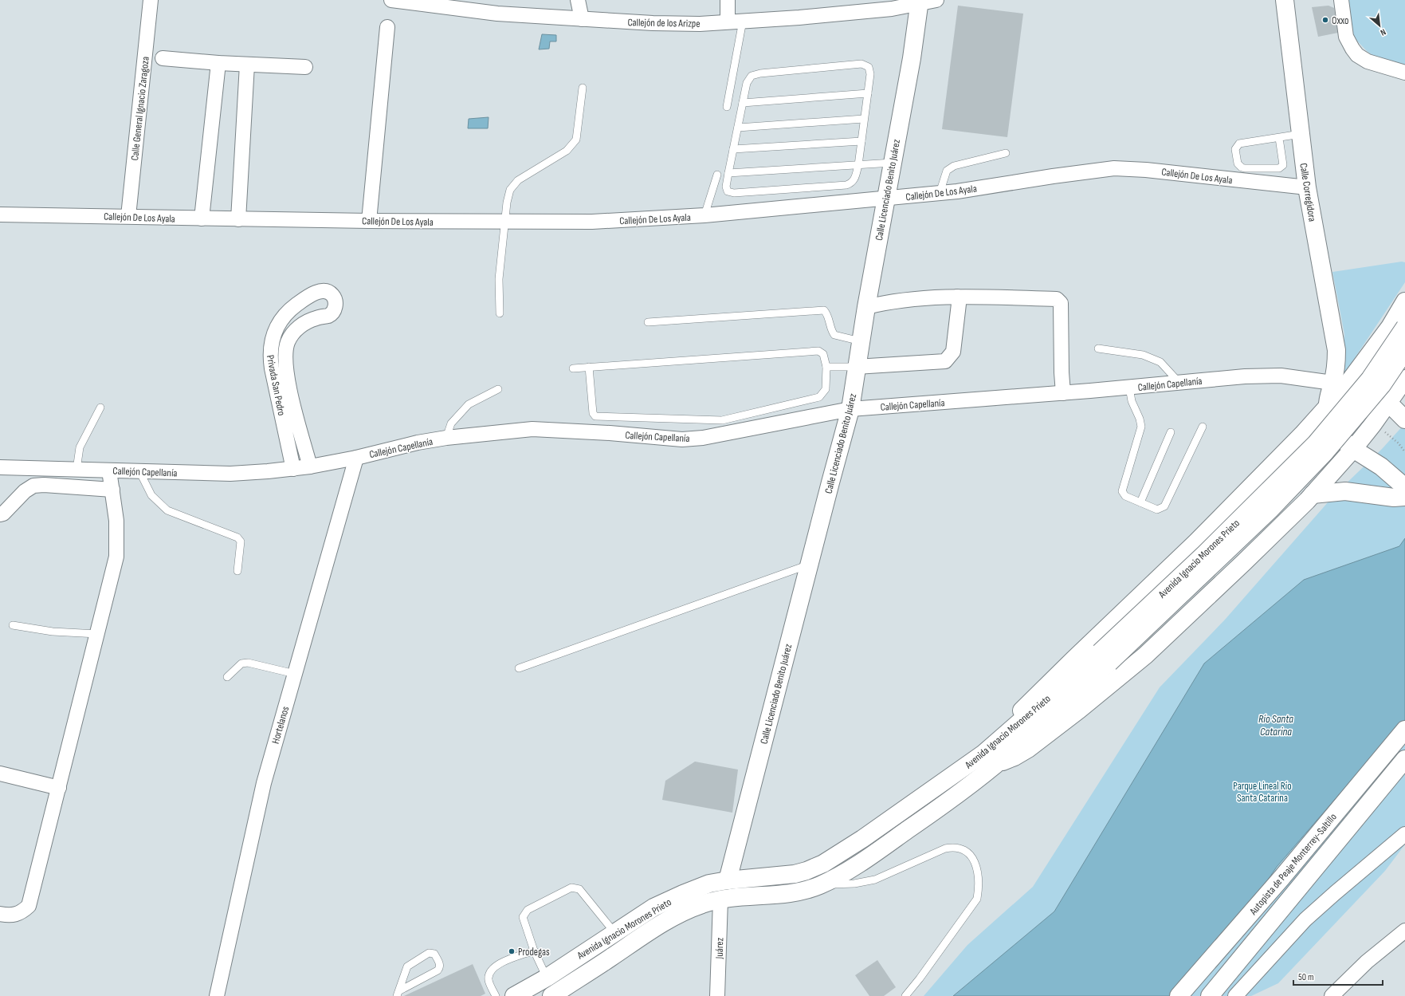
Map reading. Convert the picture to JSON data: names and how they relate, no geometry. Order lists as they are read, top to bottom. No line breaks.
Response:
{"streets":{"main road":["Calle Licenciado Benito Juárez","Calle Corregidora","Avenida Ignacio Morones Prieto","Autopista de Peaje Monterrey-Saltillo"],"street":["Callejón de los Arizpe","Calle General Ignacio Zaragoza","Callejón De Los Ayala","Callejón Capellanía","Privada San Pedro","Hortelanos","Juárez"]},"crossings":[["Callejón de los Arizpe","Calle Licenciado Benito Juárez"],["Calle General Ignacio Zaragoza","Callejón De Los Ayala"],["Callejón De Los Ayala","Calle Licenciado Benito Juárez"],["Callejón De Los Ayala","Calle Corregidora"],["Calle Licenciado Benito Juárez","Callejón Capellanía"],["Calle Licenciado Benito Juárez","Avenida Ignacio Morones Prieto"],["Calle Corregidora","Callejón Capellanía"],["Callejón Capellanía","Privada San Pedro"],["Callejón Capellanía","Hortelanos"],["Avenida Ignacio Morones Prieto","Juárez"]],"water":["Río Santa Catarina"],"parks":["Parque Lineal Río Santa Catarina"],"places":["Oxxo","Prodegas"],"scale_bar":"50 m","north":"bottom right"}
